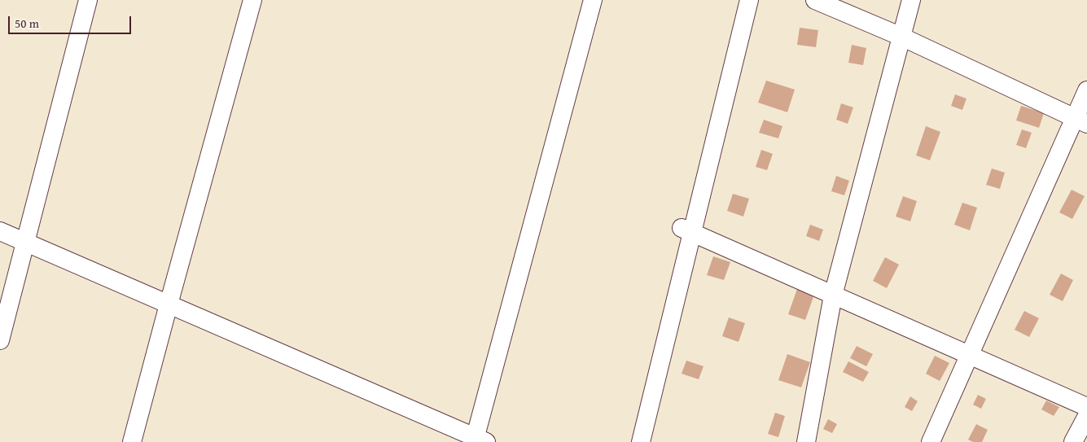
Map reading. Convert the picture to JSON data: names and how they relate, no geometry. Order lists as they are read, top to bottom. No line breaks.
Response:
{"scale_bar":"50 m"}
